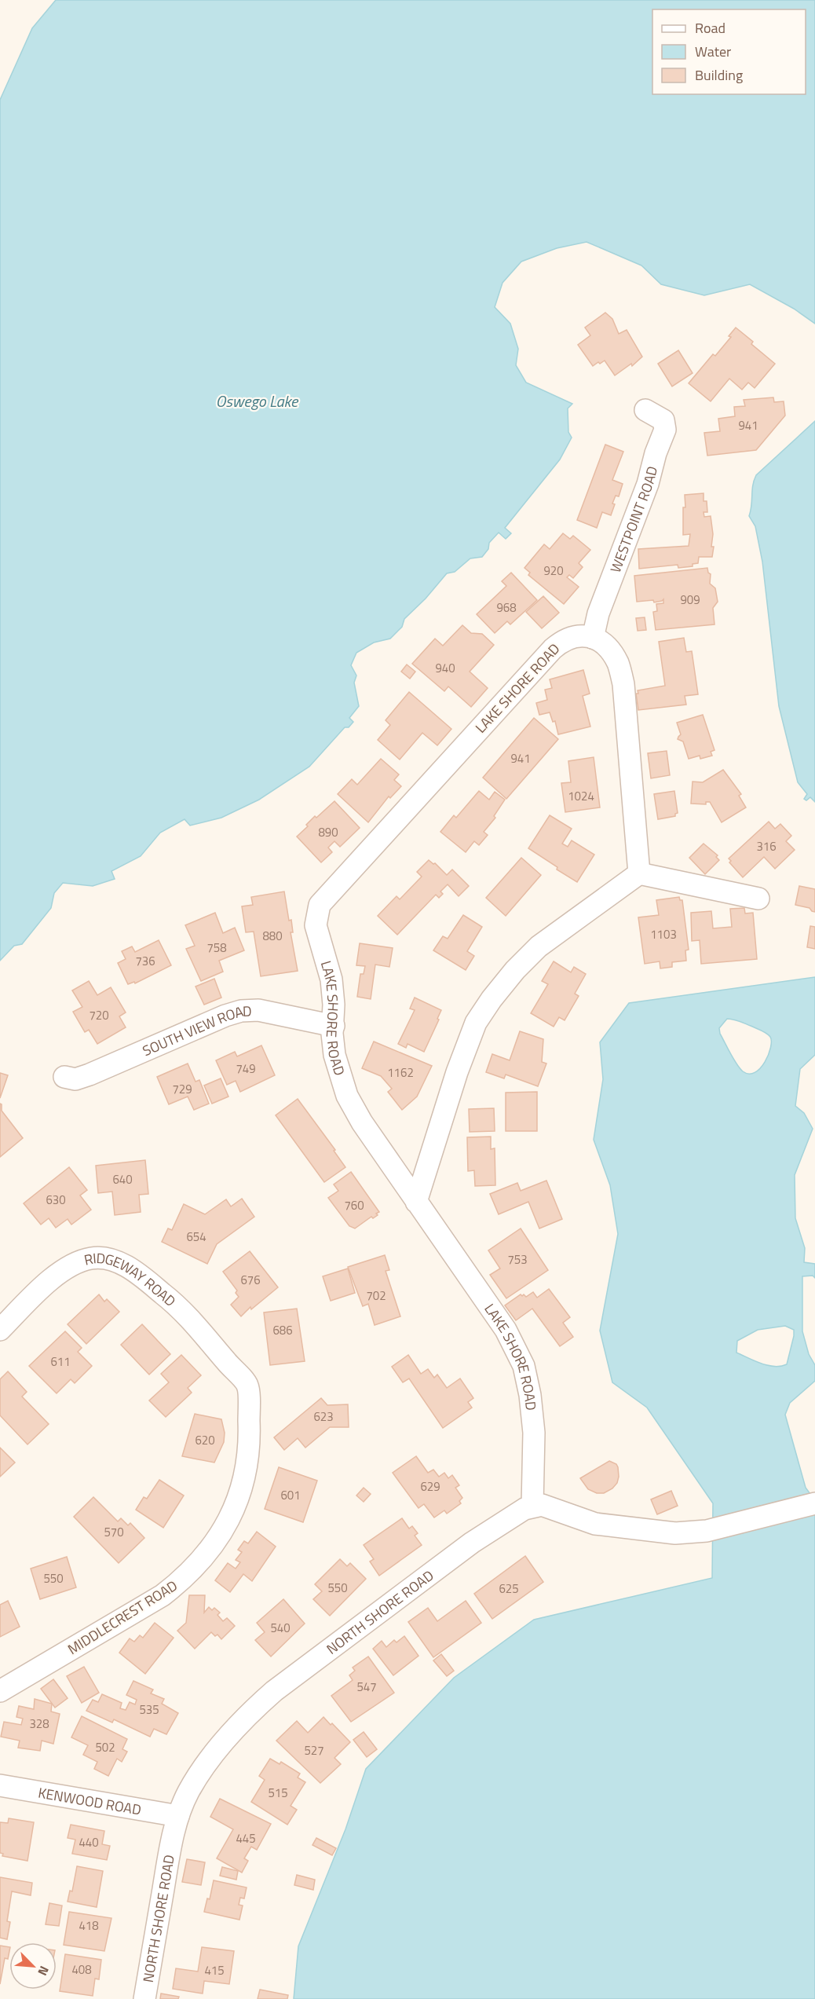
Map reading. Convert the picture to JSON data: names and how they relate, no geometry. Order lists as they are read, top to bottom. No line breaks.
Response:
{"streets":{"street":["WESTPOINT ROAD","LAKE SHORE ROAD","SOUTH VIEW ROAD","RIDGEWAY ROAD","NORTH SHORE ROAD","MIDDLECREST ROAD","KENWOOD ROAD"]},"crossings":[["WESTPOINT ROAD","LAKE SHORE ROAD"],["LAKE SHORE ROAD","SOUTH VIEW ROAD"],["LAKE SHORE ROAD","NORTH SHORE ROAD"],["RIDGEWAY ROAD","MIDDLECREST ROAD"],["NORTH SHORE ROAD","KENWOOD ROAD"]],"water":["Oswego Lake"],"house_numbers":["941","920","909","968","940","941","1024","890","316","1103","880","758","736","720","749","1162","729","640","630","760","654","753","676","702","686","611","623","620","629","601","570","550","550","625","540","547","535","328","502","527","515","445","440","418","408","415"],"legend":["Road","Water","Building"],"north":"bottom right"}
